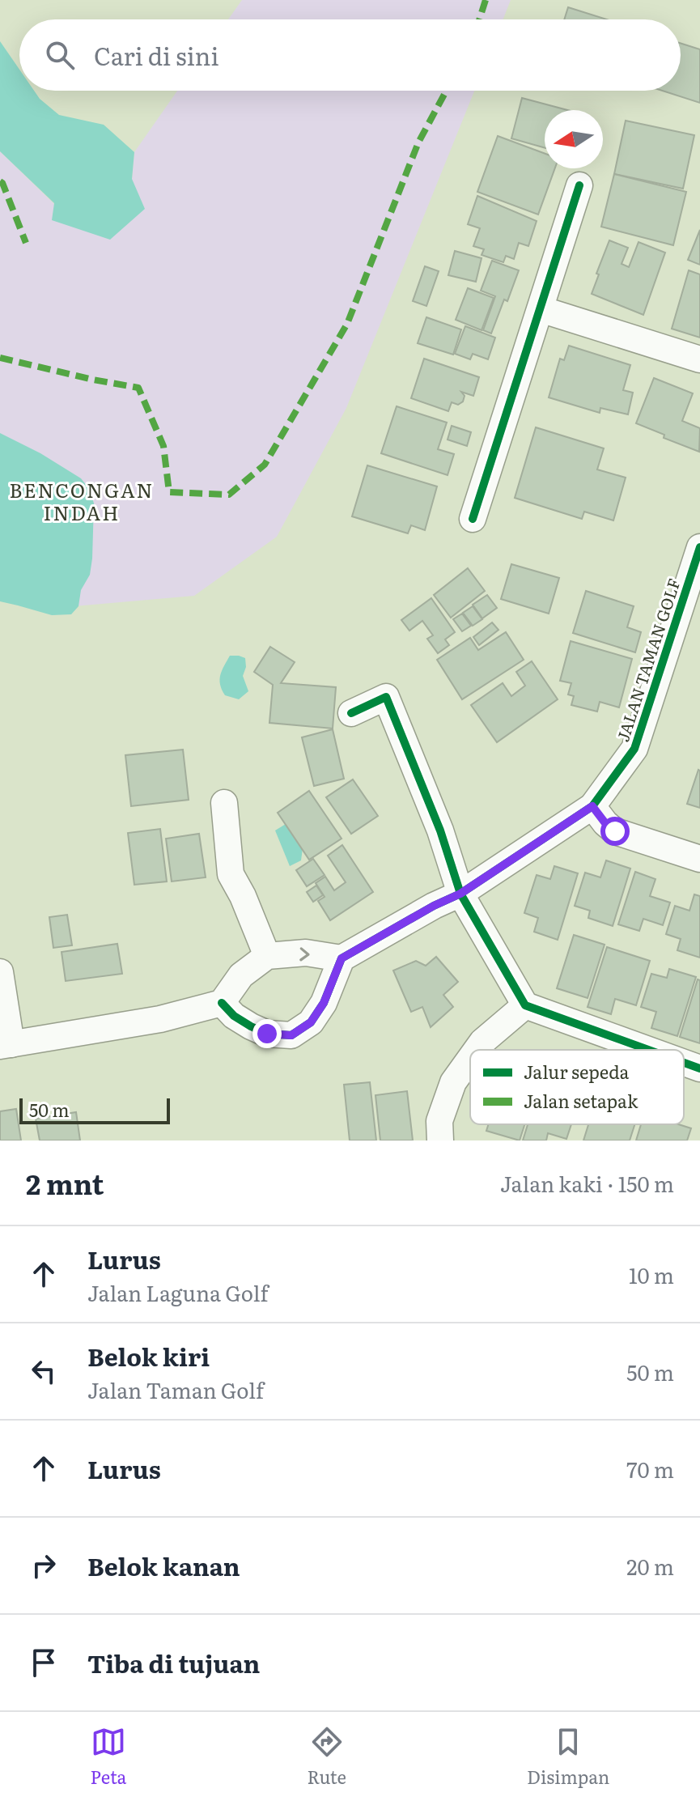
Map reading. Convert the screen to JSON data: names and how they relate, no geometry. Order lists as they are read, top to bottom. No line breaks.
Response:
{"streets":{"street":["JALAN TAMAN GOLF"]},"districts":["BENCONGAN INDAH"],"legend":["Jalur sepeda","Jalan setapak"],"scale_bar":"50 m","north":"left","page":{"search":"Cari di sini","scale":"50 m","heading":["2 mnt","Jalan kaki · 150 m"],"list":[["Lurus","Jalan Laguna Golf","10 m"],["Belok kiri","Jalan Taman Golf","50 m"],["Lurus","70 m"],["Belok kanan","20 m"],"Tiba di tujuan"],"nav":["Peta","Rute","Disimpan"]}}
